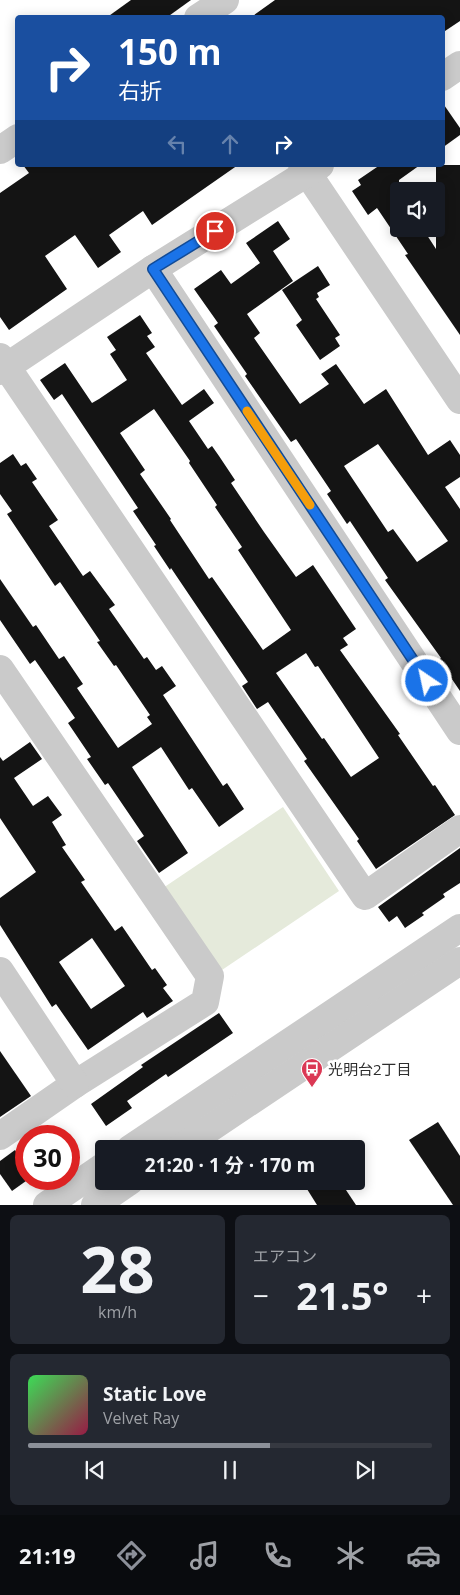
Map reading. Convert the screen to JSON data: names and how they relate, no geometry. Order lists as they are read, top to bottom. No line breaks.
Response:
{"places":{"bus stop":["光明台2丁目"]},"page":{"turn":["150 m","右折"],"limit":"30","trip":"21:20 · 1 分 · 170 m","tile":[["28","km/h"],"エアコン"],"heat":["−","21.5°","+"],"song":["Static Love","Velvet Ray"],"tabs":"21:19"}}
